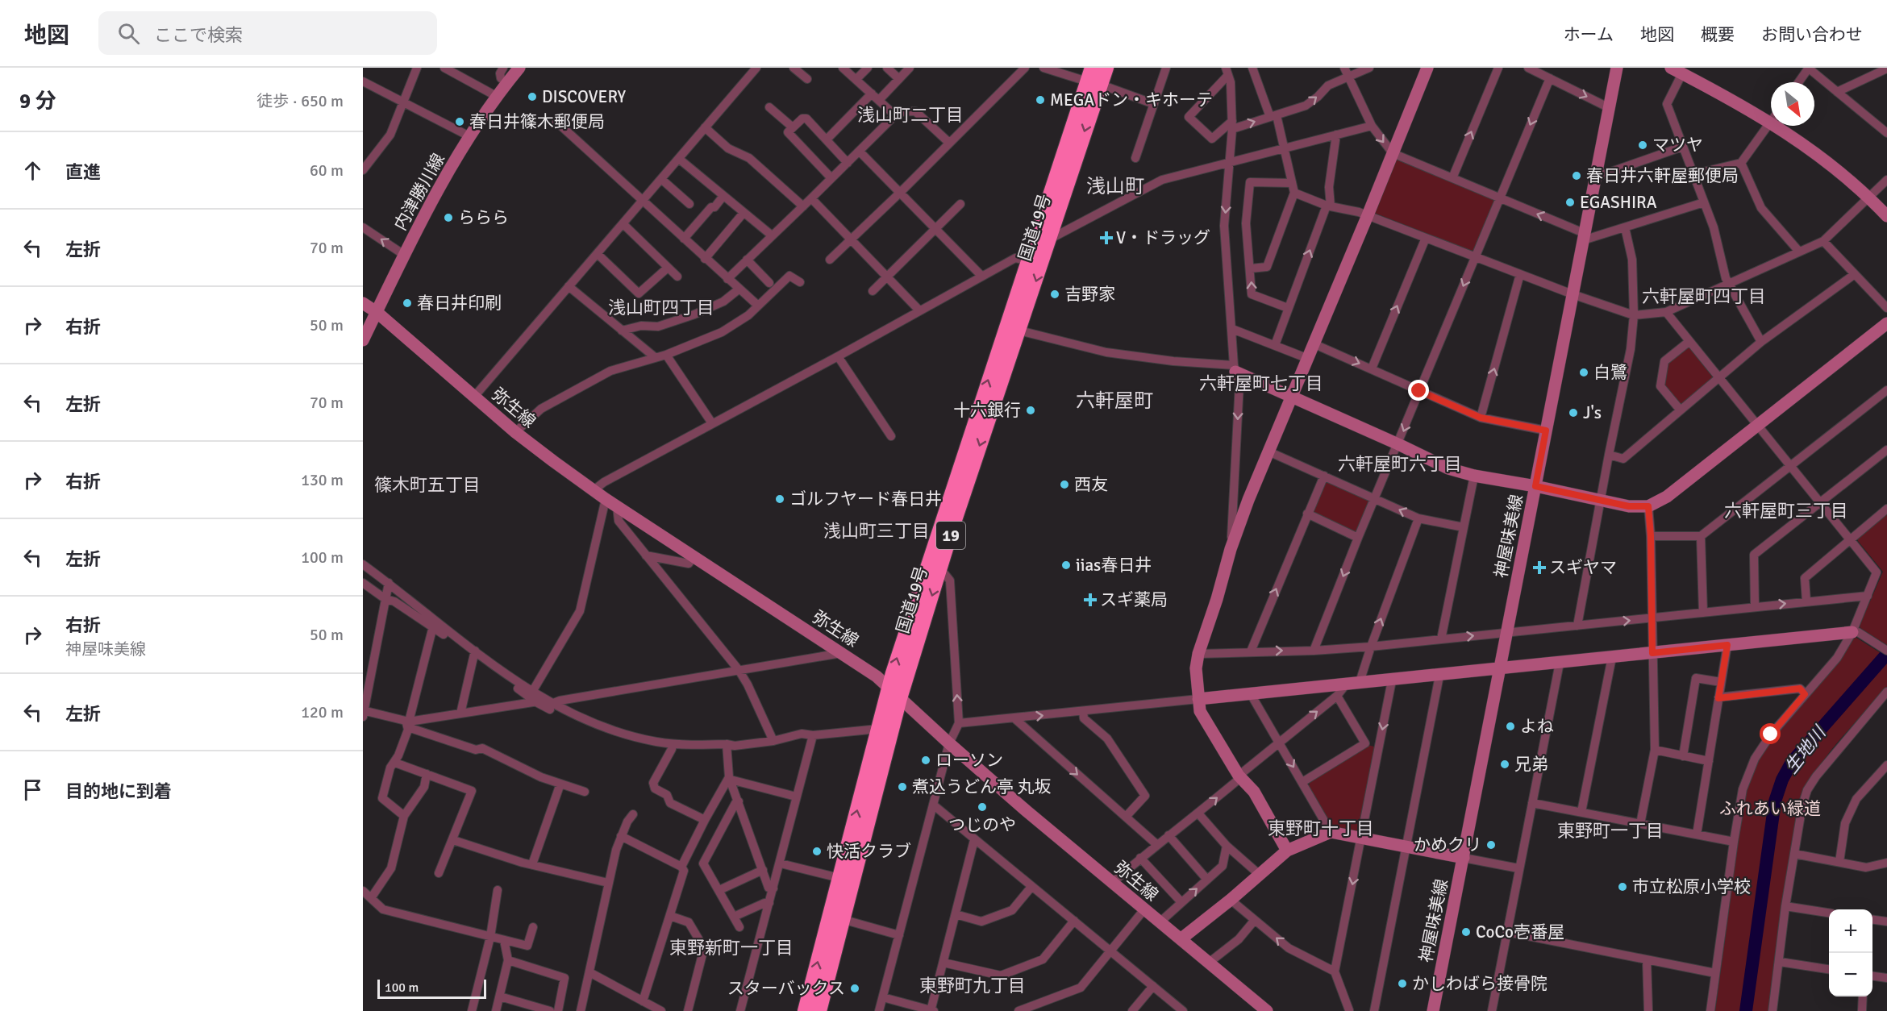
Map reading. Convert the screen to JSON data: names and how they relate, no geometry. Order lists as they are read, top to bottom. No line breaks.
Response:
{"streets":{"highway":["国道19号","19"],"street":["内津勝川線","弥生線","神屋味美線"]},"crossings":[["内津勝川線","弥生線"],["国道19号","弥生線"]],"districts":["浅山町二丁目","浅山町","六軒屋町四丁目","浅山町四丁目","六軒屋町七丁目","六軒屋町","六軒屋町六丁目","篠木町五丁目","六軒屋町三丁目","浅山町三丁目","東野町十丁目","東野町一丁目","東野新町一丁目","東野町九丁目"],"water":["生地川"],"parks":["ふれあい緑道"],"places":{"other":["DISCOVERY","MEGAドン・キホーテ","春日井篠木郵便局","マツヤ","春日井六軒屋郵便局","EGASHIRA","ららら","吉野家","春日井印刷","白鷺","十六銀行","J's","西友","ゴルフヤード春日井","iias春日井","よね","ローソン","兄弟","煮込うどん亭 丸坂","つじのや","かめクリ","快活クラブ","市立松原小学校","CoCo壱番屋","かしわばら接骨院","スターバックス"],"health":["V・ドラッグ","スギヤマ","スギ薬局"]},"scale_bar":"100 m","north":"bottom right","page":{"header":"地図","search":"ここで検索","nav":["ホーム","地図","概要","お問い合わせ"],"heading":["9 分","徒歩 · 650 m"],"list":[["直進","60 m"],["左折","70 m"],["右折","50 m"],["左折","70 m"],["右折","130 m"],["左折","100 m"],["右折","神屋味美線","50 m"],["左折","120 m"],"目的地に到着"],"map_buttons":["+","−"],"scale":"100 m"}}
